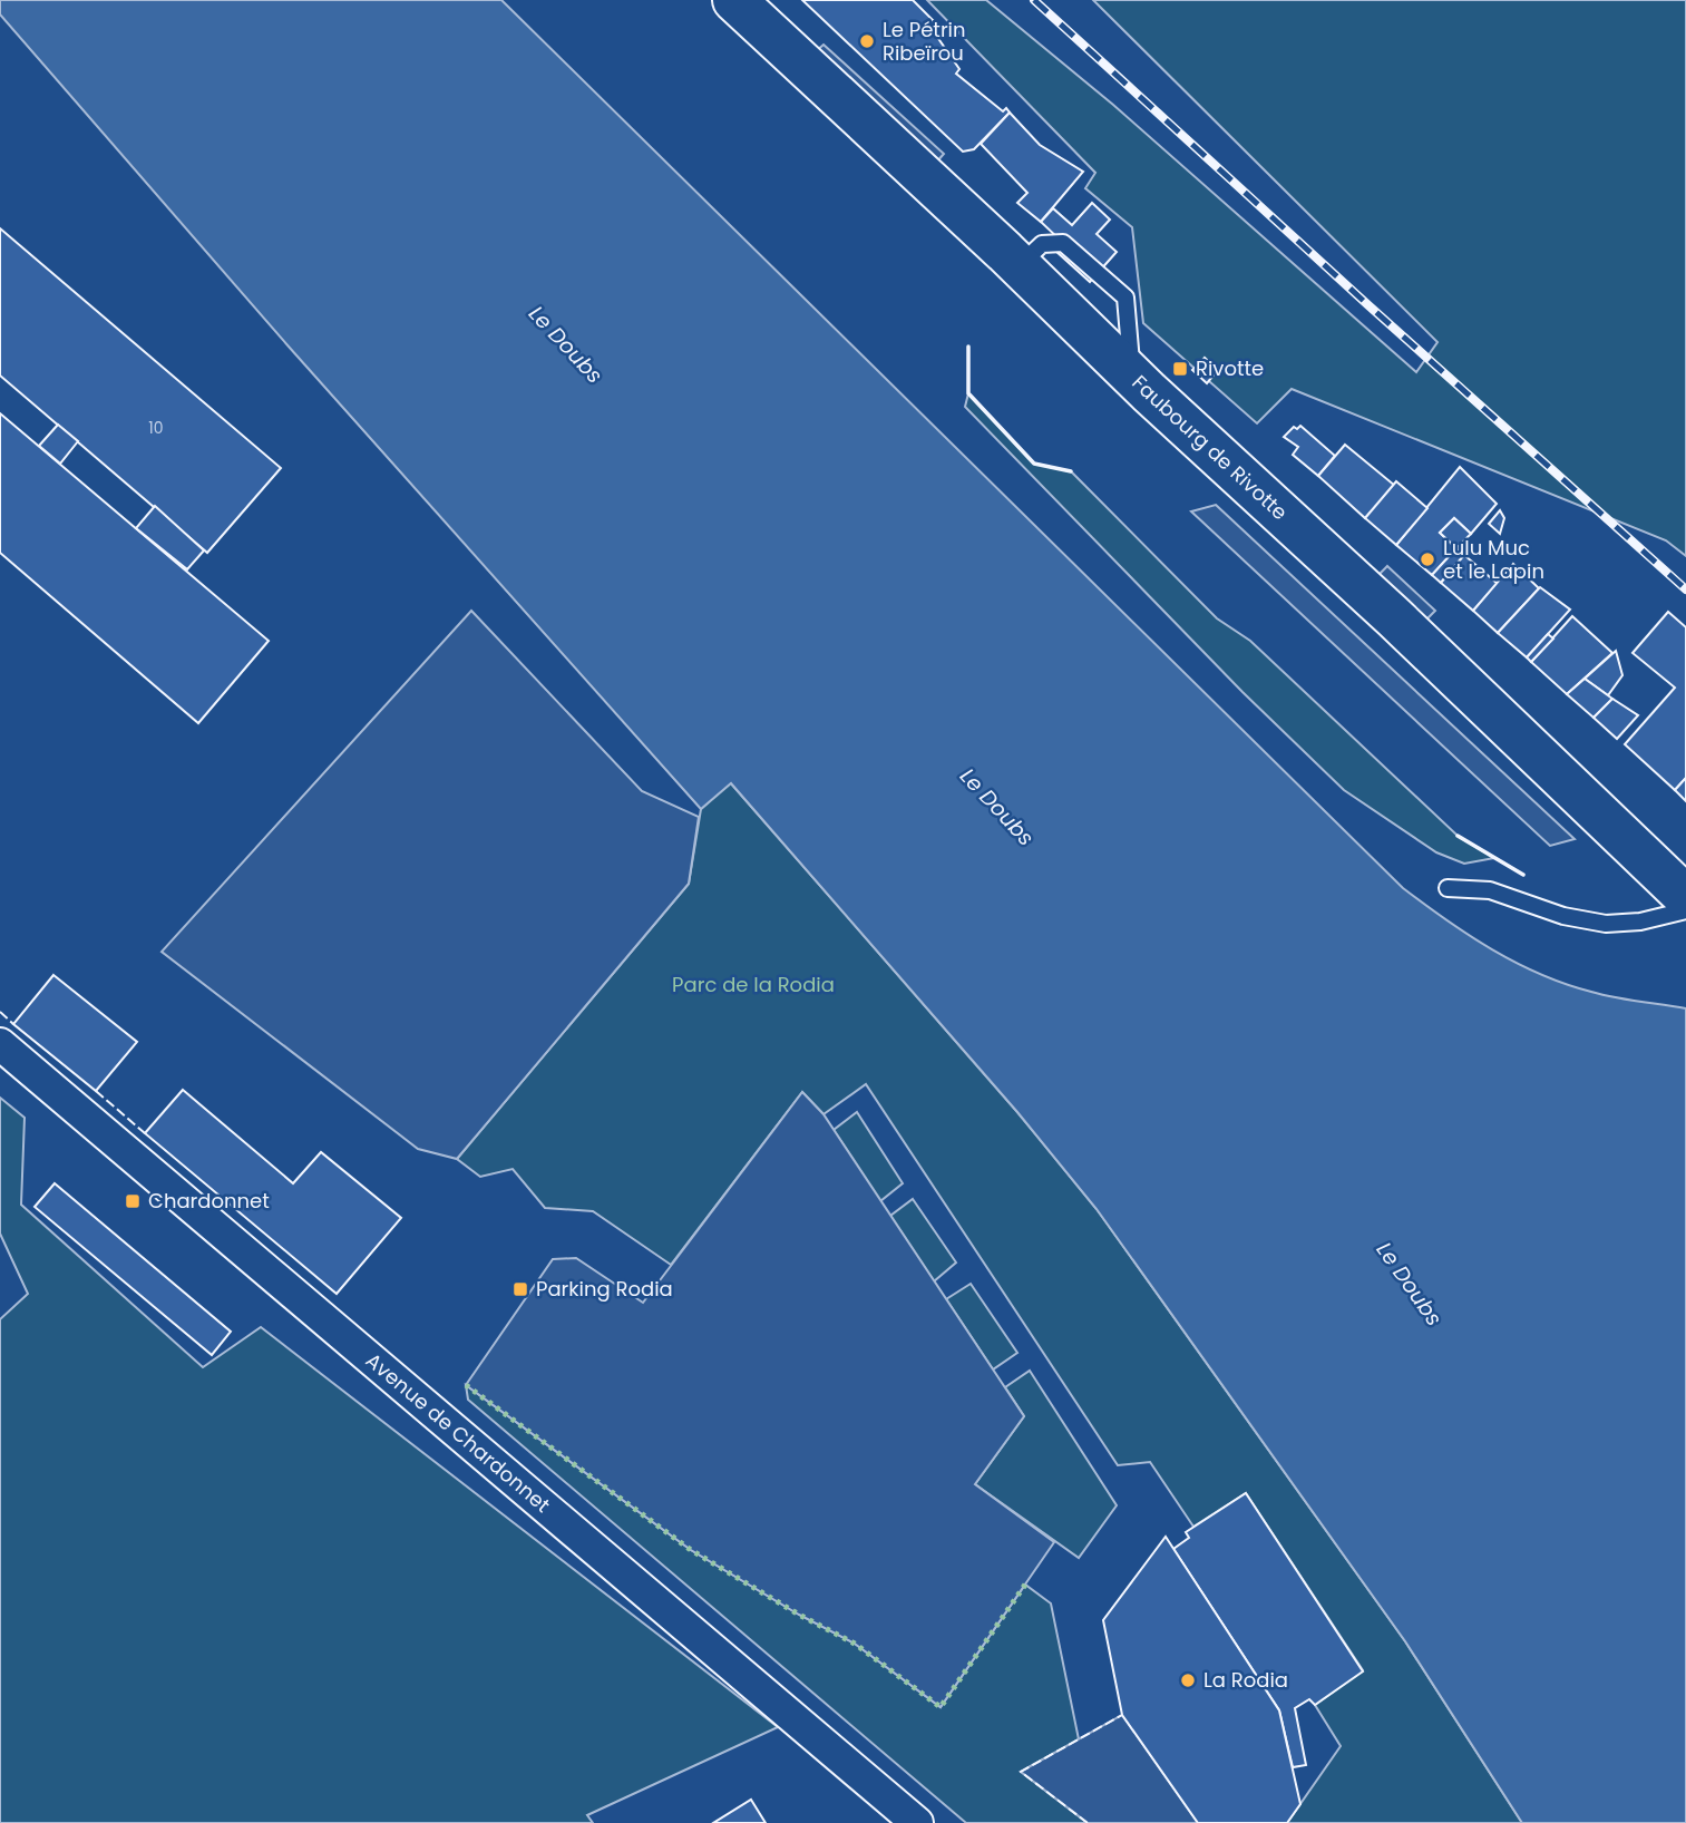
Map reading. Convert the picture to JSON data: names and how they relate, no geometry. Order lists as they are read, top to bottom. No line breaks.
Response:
{"streets":{"main road":["Faubourg de Rivotte"],"street":["Avenue de Chardonnet"]},"water":["Le Doubs"],"parks":["Parc de la Rodia"],"places":{"other":["Le Pétrin Ribeïrou","Lulu Muc et le Lapin","La Rodia"],"transit":["Rivotte","Chardonnet","Parking Rodia"]},"house_numbers":["10"]}
